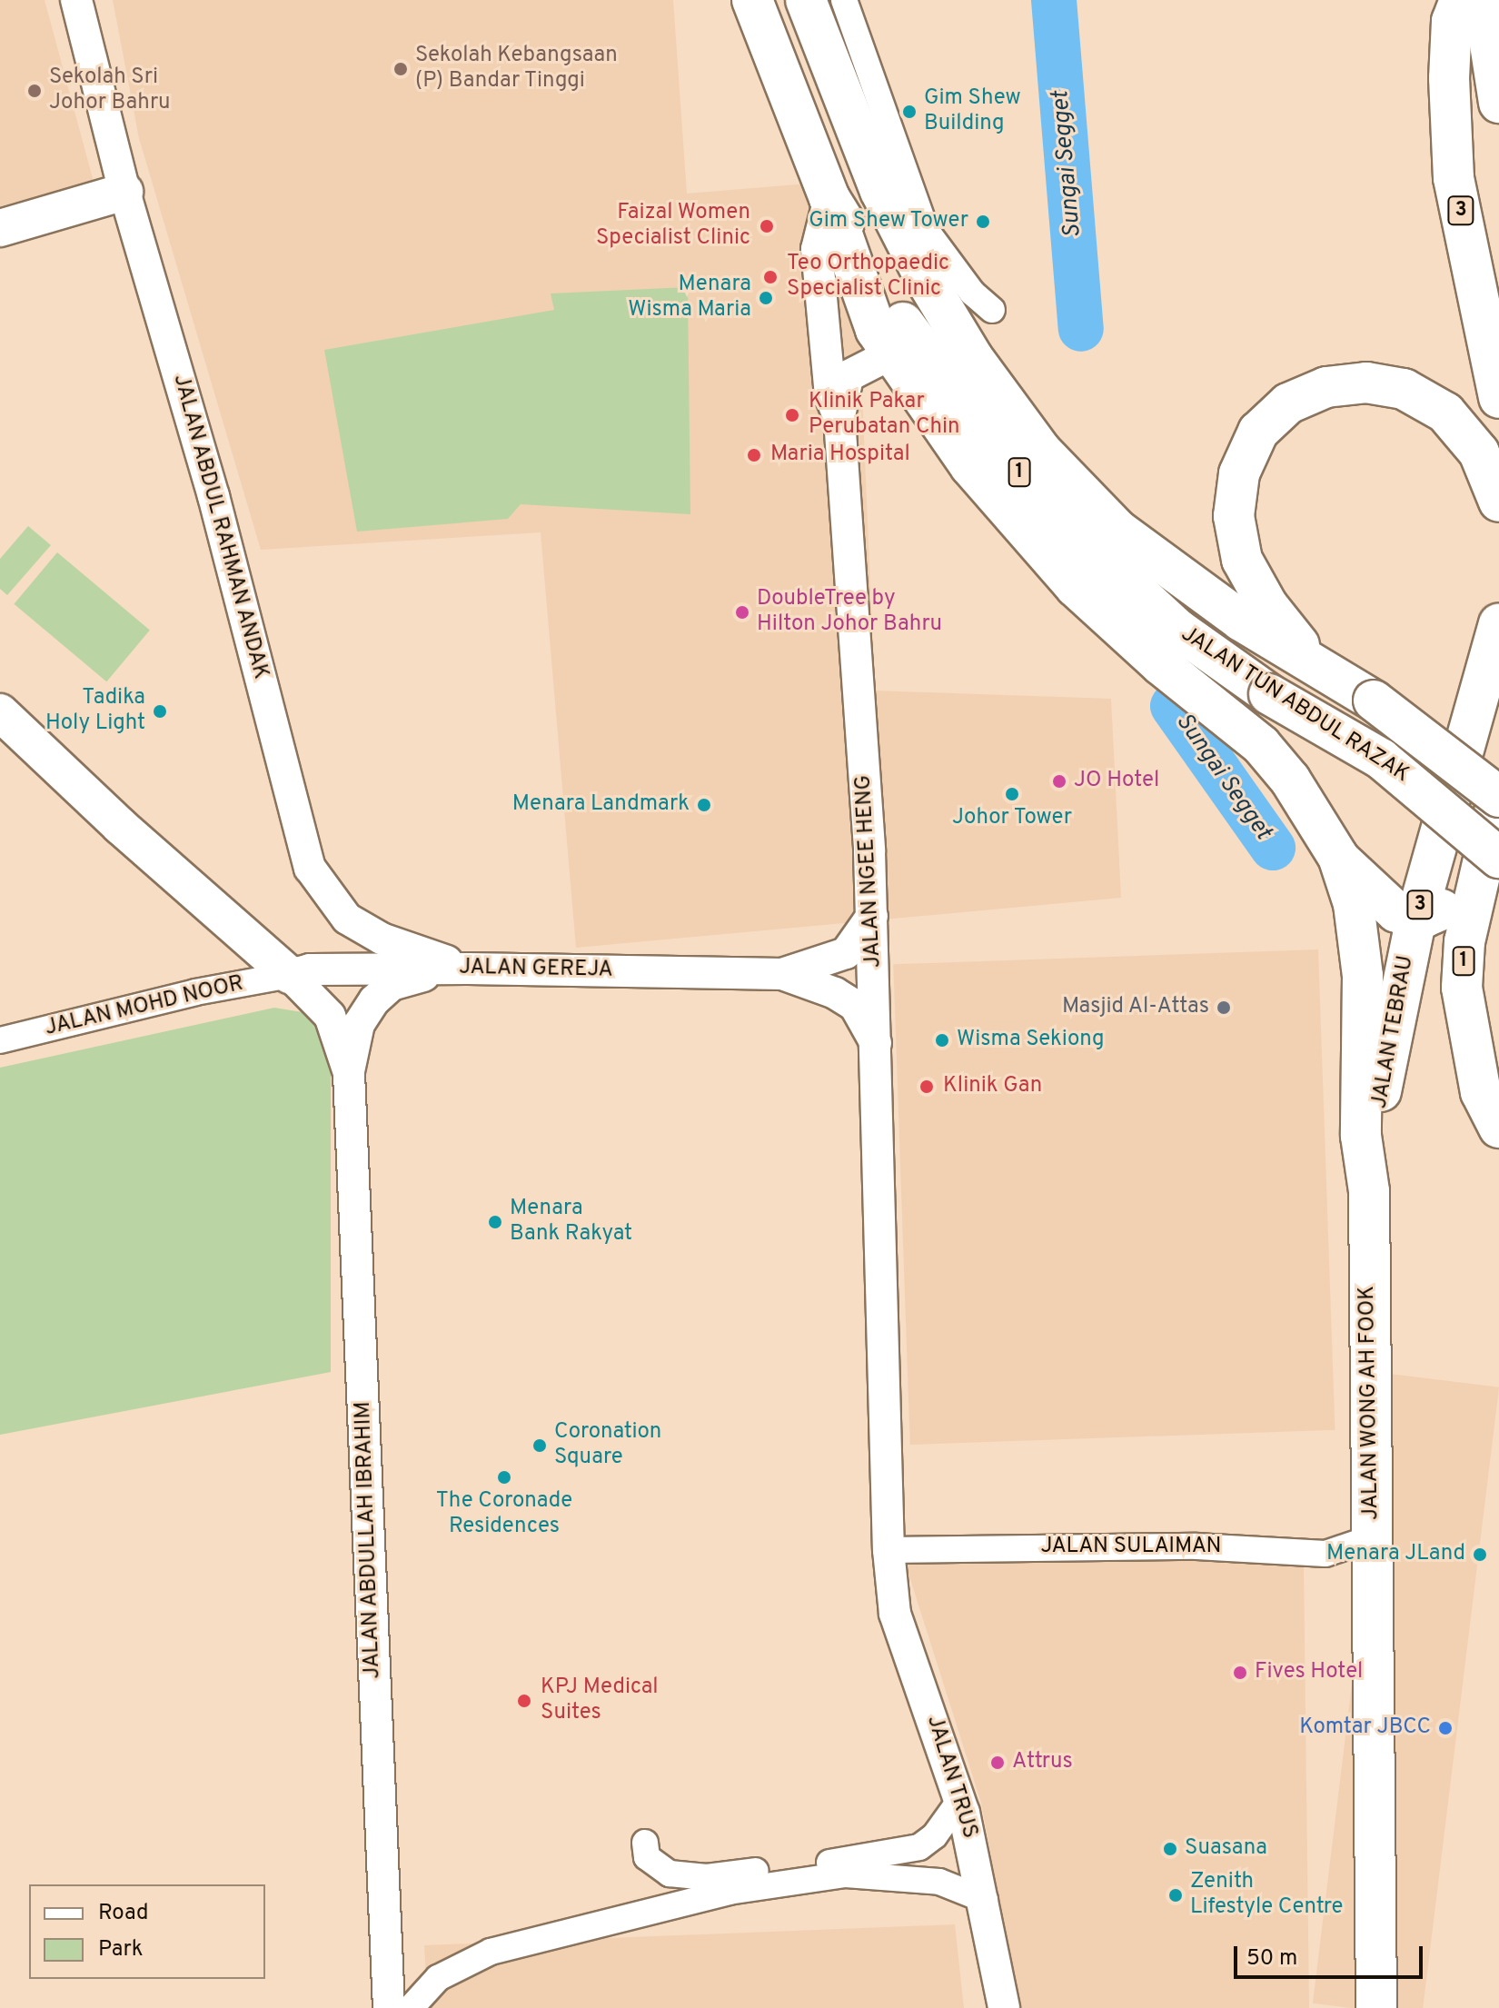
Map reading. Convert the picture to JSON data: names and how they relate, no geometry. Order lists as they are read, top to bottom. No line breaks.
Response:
{"streets":{"main road":["3","1","JALAN TUN ABDUL RAZAK","JALAN TEBRAU","JALAN WONG AH FOOK"],"street":["JALAN ABDUL RAHMAN ANDAK","JALAN NGEE HENG","JALAN GEREJA","JALAN MOHD NOOR","JALAN ABDULLAH IBRAHIM","JALAN SULAIMAN","JALAN TRUS"]},"crossings":[["1","JALAN TUN ABDUL RAZAK"],["JALAN ABDUL RAHMAN ANDAK","JALAN GEREJA"],["JALAN ABDUL RAHMAN ANDAK","JALAN ABDULLAH IBRAHIM"],["JALAN TUN ABDUL RAZAK","JALAN NGEE HENG"],["JALAN NGEE HENG","JALAN GEREJA"],["JALAN NGEE HENG","JALAN SULAIMAN"],["JALAN NGEE HENG","JALAN TRUS"],["JALAN GEREJA","JALAN MOHD NOOR"],["JALAN GEREJA","JALAN ABDULLAH IBRAHIM"],["JALAN MOHD NOOR","JALAN ABDULLAH IBRAHIM"],["JALAN TEBRAU","JALAN WONG AH FOOK"],["JALAN WONG AH FOOK","JALAN SULAIMAN"],["JALAN SULAIMAN","JALAN TRUS"]],"water":["Sungai Segget"],"places":["Sekolah Kebangsaan (P) Bandar Tinggi","Sekolah Sri Johor Bahru","Gim Shew Building","Gim Shew Tower","Faizal Women Specialist Clinic","Teo Orthopaedic Specialist Clinic","Menara Wisma Maria","Klinik Pakar Perubatan Chin","Maria Hospital","DoubleTree by Hilton Johor Bahru","Tadika Holy Light","JO Hotel","Johor Tower","Menara Landmark","Masjid Al-Attas","Wisma Sekiong","Klinik Gan","Menara Bank Rakyat","Coronation Square","The Coronade Residences","Menara JLand","Fives Hotel","KPJ Medical Suites","Komtar JBCC","Attrus","Suasana","Zenith Lifestyle Centre"],"legend":["Road","Park"],"scale_bar":"50 m"}
